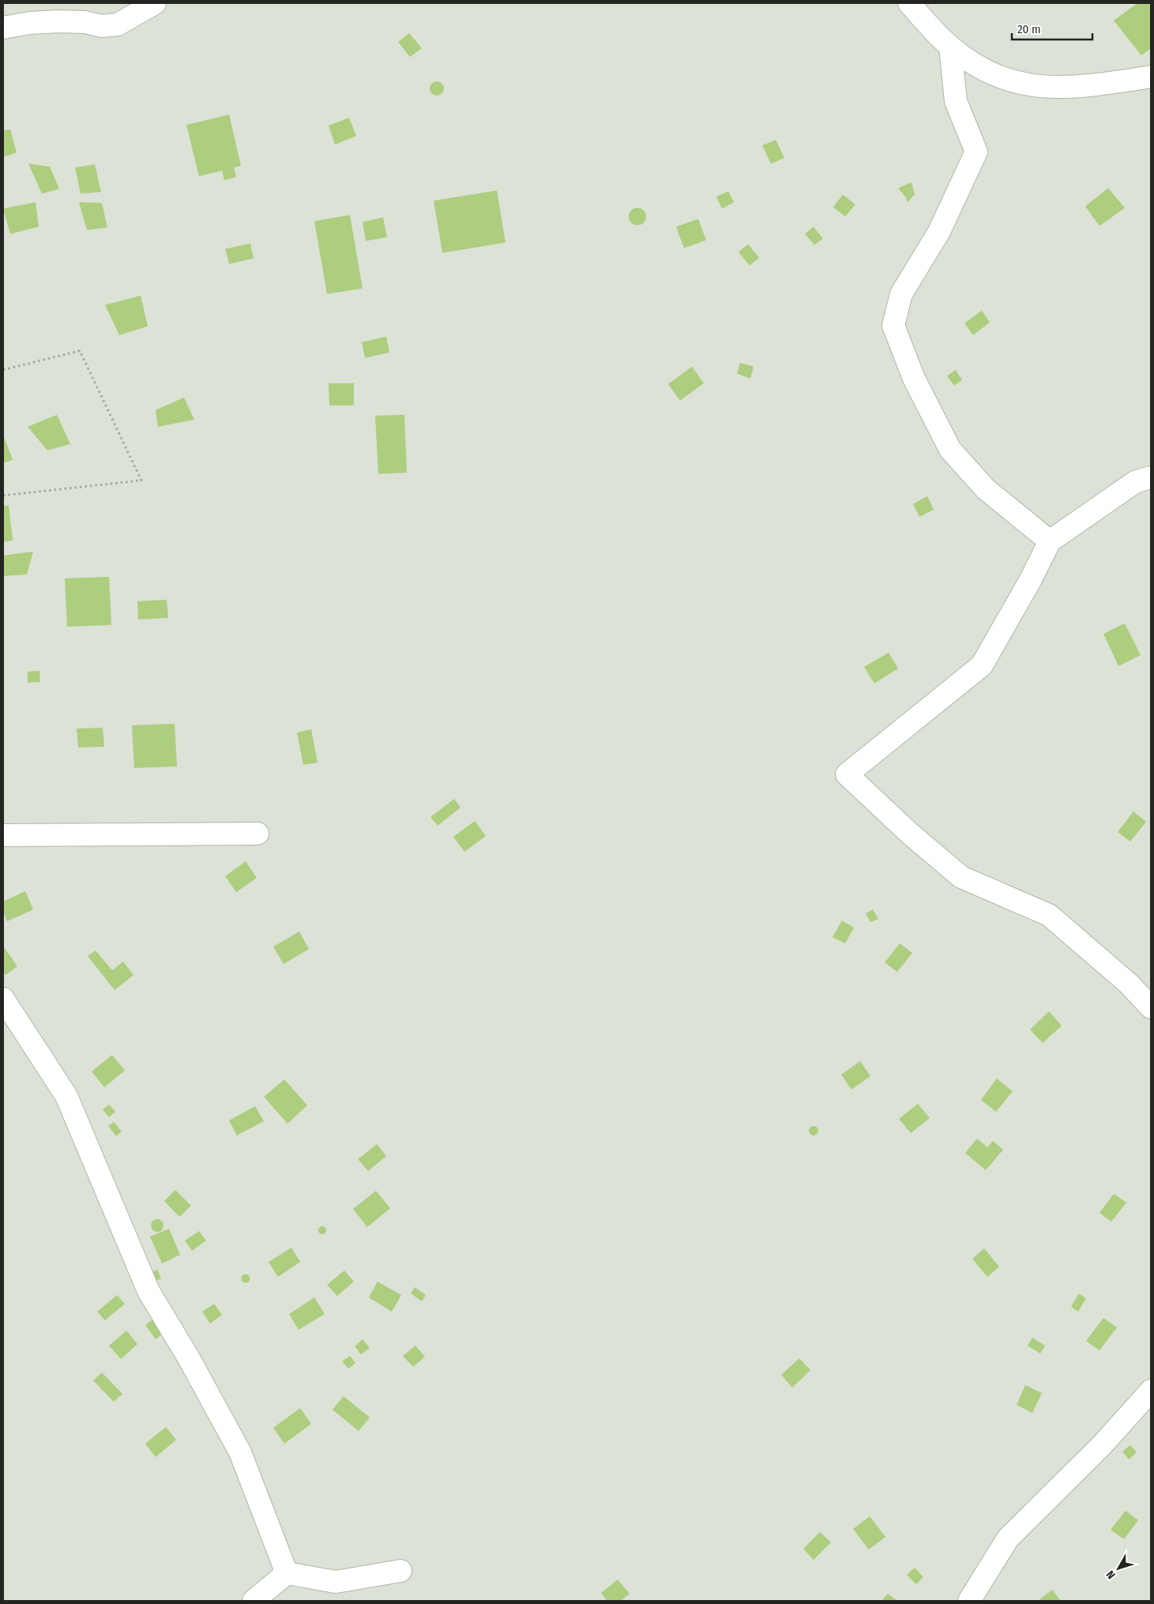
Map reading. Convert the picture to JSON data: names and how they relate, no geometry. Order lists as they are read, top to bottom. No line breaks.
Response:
{"scale_bar":"20 m","north":"bottom left"}
